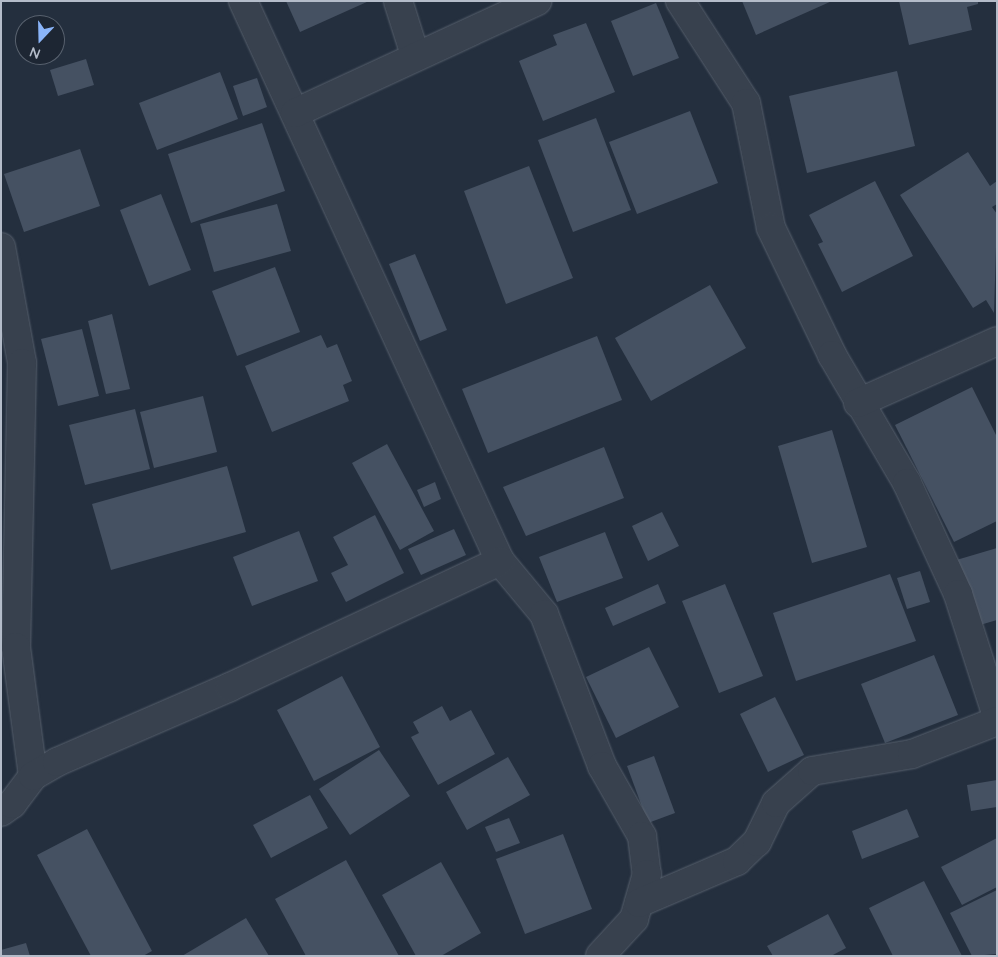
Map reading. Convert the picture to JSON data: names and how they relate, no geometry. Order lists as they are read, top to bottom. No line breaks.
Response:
{"north":"bottom"}
